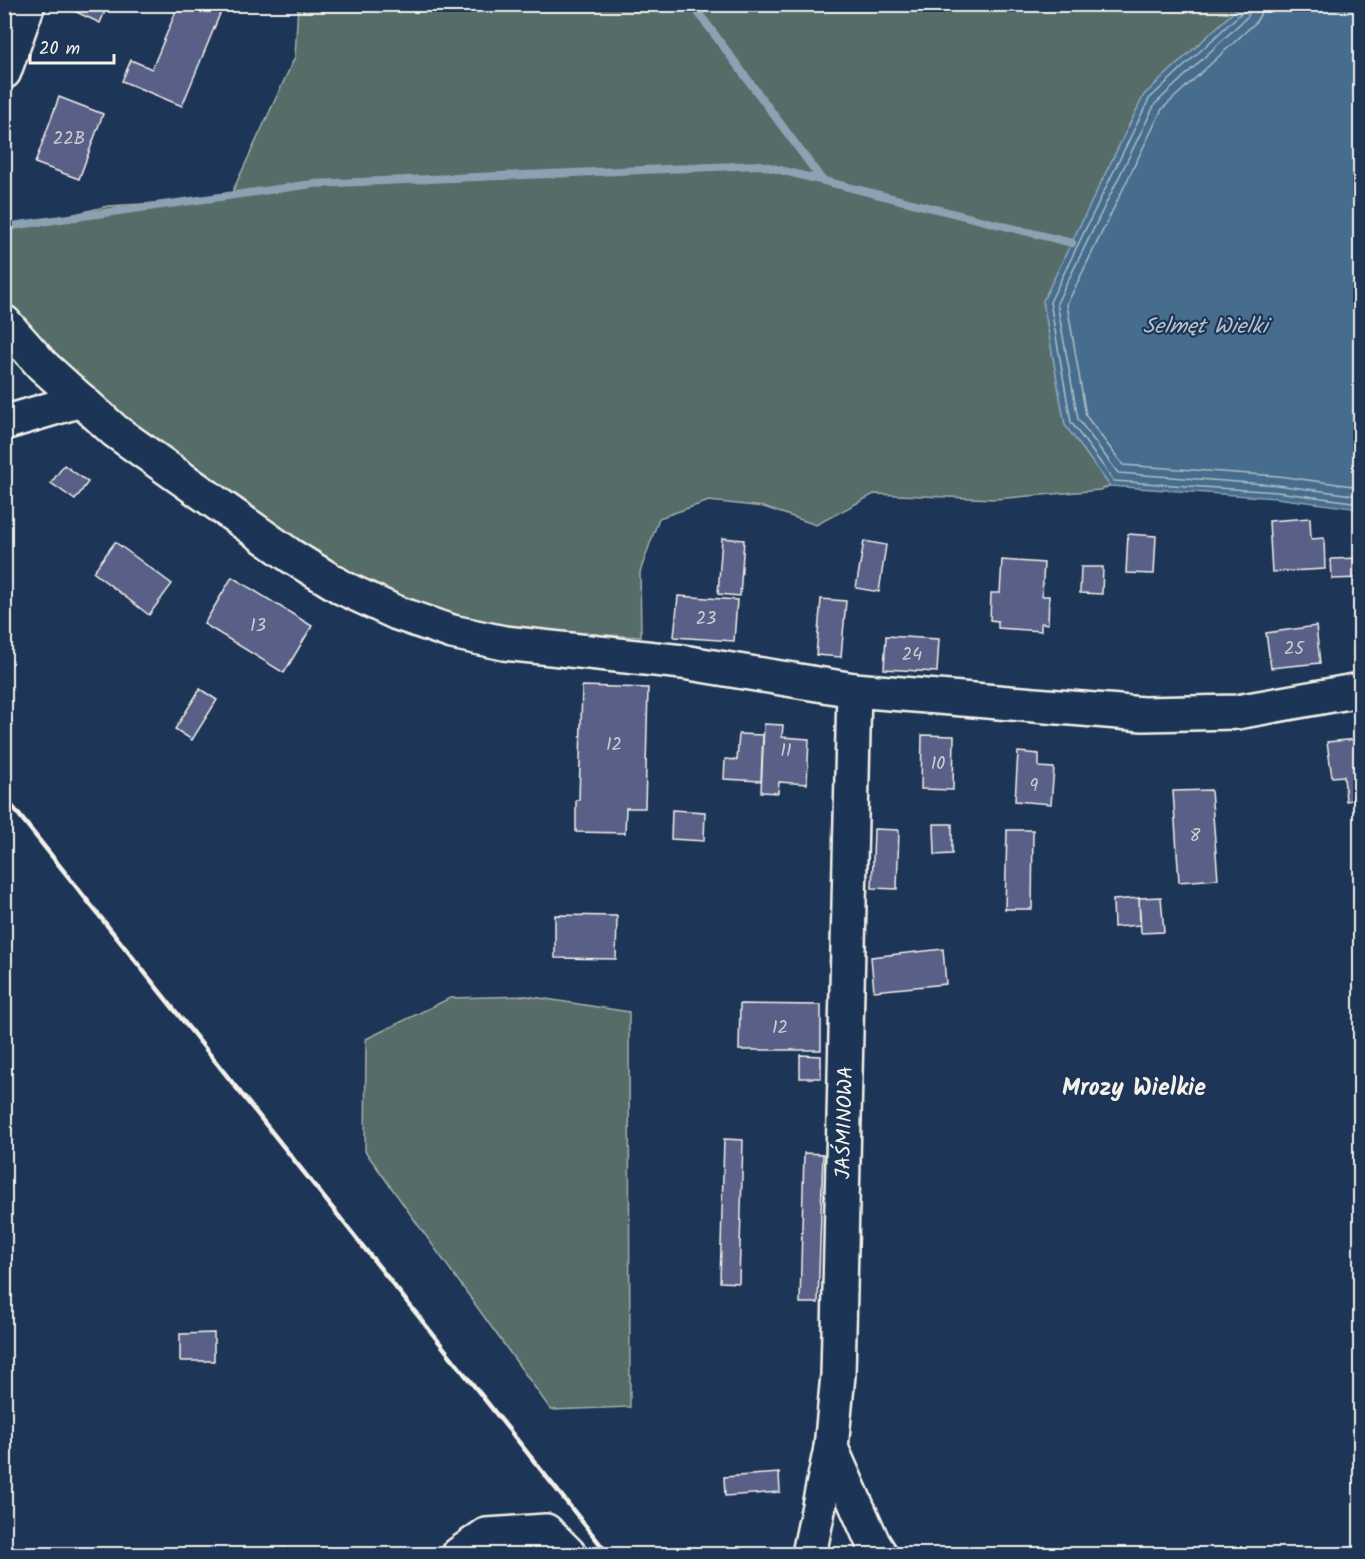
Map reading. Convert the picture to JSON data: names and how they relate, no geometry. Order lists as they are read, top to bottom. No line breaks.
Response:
{"streets":{"street":["JAŚMINOWA"]},"districts":["Mrozy Wielkie"],"water":["Selmęt Wielki"],"house_numbers":["22B","23","13","25","24","12","11","10","9","8","12"],"scale_bar":"20 m"}
